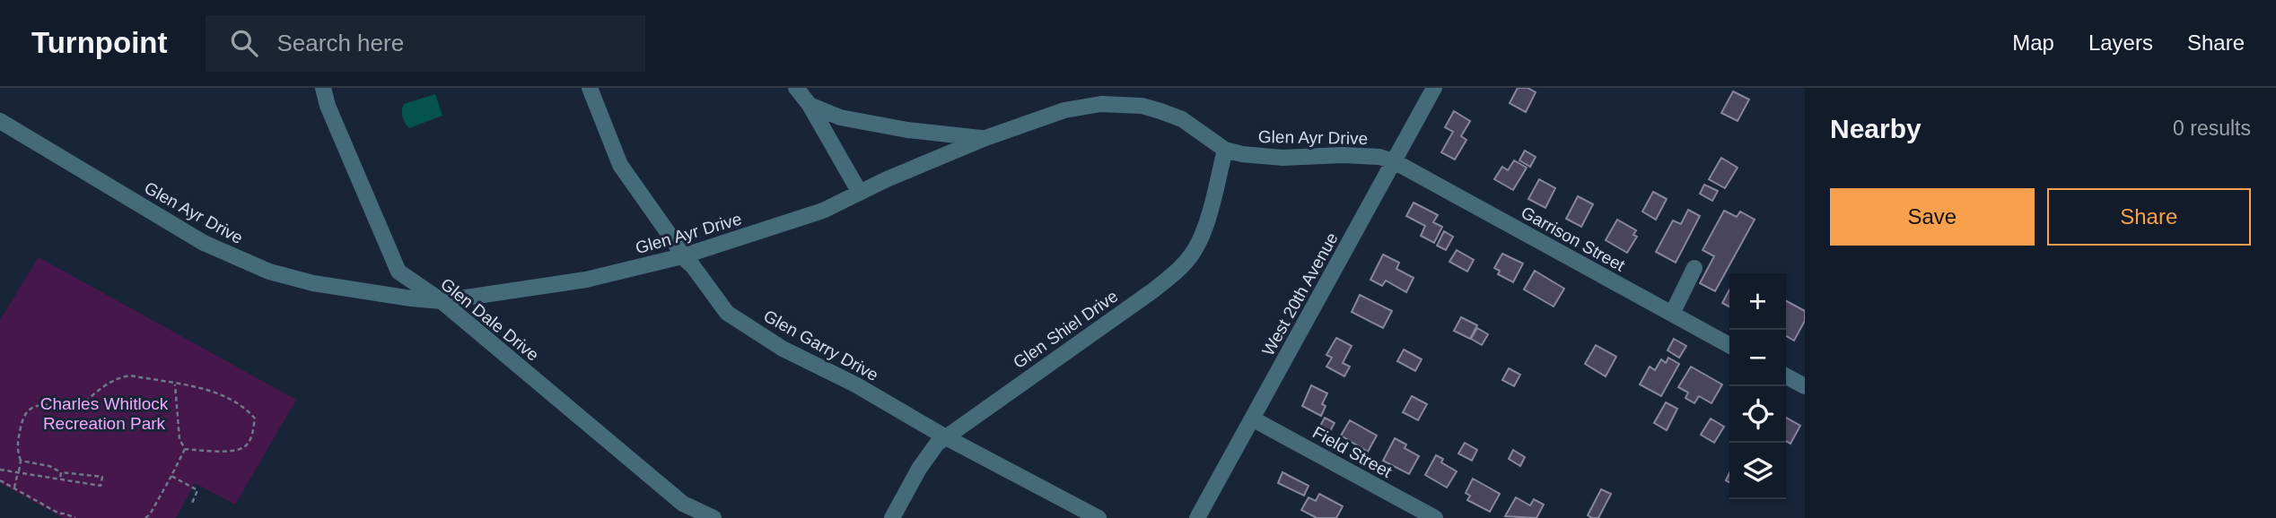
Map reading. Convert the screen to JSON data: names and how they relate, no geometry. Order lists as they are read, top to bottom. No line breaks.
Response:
{"streets":{"street":["Glen Ayr Drive","Garrison Street","West 20th Avenue","Glen Dale Drive","Glen Shiel Drive","Glen Garry Drive","Field Street"]},"crossings":[["Glen Ayr Drive","Garrison Street"],["Glen Ayr Drive","West 20th Avenue"],["Glen Ayr Drive","Glen Dale Drive"],["Glen Ayr Drive","Glen Shiel Drive"],["Glen Ayr Drive","Glen Garry Drive"],["Garrison Street","West 20th Avenue"],["West 20th Avenue","Field Street"],["Glen Shiel Drive","Glen Garry Drive"]],"parks":["Charles Whitlock Recreation Park"],"page":{"header":"Turnpoint","search":"Search here","nav":["Map","Layers","Share"],"heading":["Nearby","0 results"],"buttons":["Save","Share"],"map_buttons":["+","−"]}}
